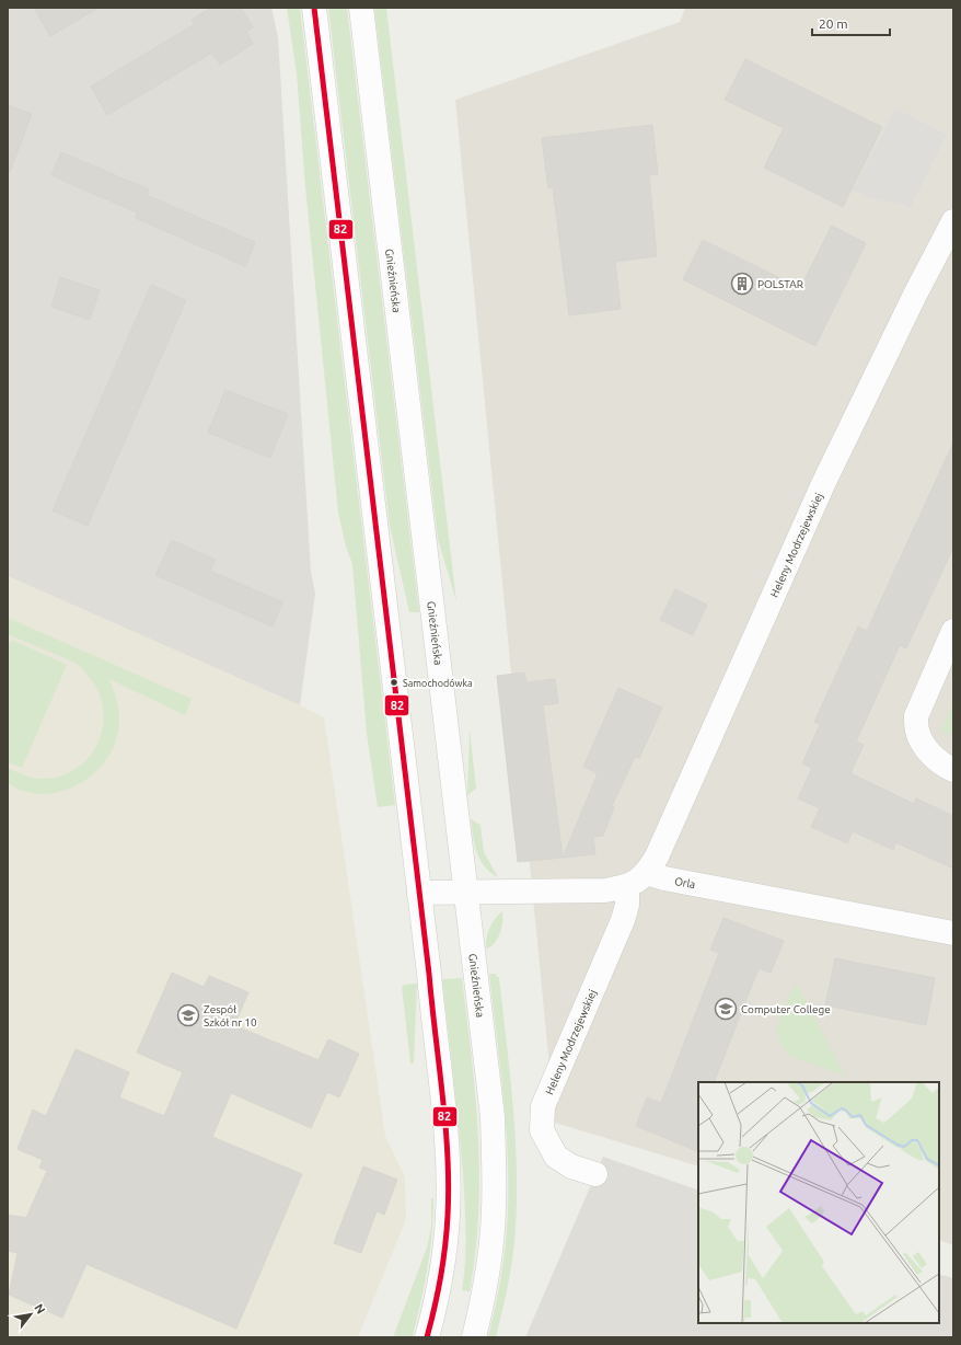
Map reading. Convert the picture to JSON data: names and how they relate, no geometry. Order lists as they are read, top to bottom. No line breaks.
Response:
{"streets":{"street":["Gnieźnieńska","Heleny Modrzejewskiej","Orla"]},"crossings":[["Heleny Modrzejewskiej","Orla"]],"places":{"building":["POLSTAR"],"other":["Samochodówka"],"school or university":["Computer College","Zespół Szkół nr 10"]},"lines":["transit line 82"],"scale_bar":"20 m","north":"top right"}
